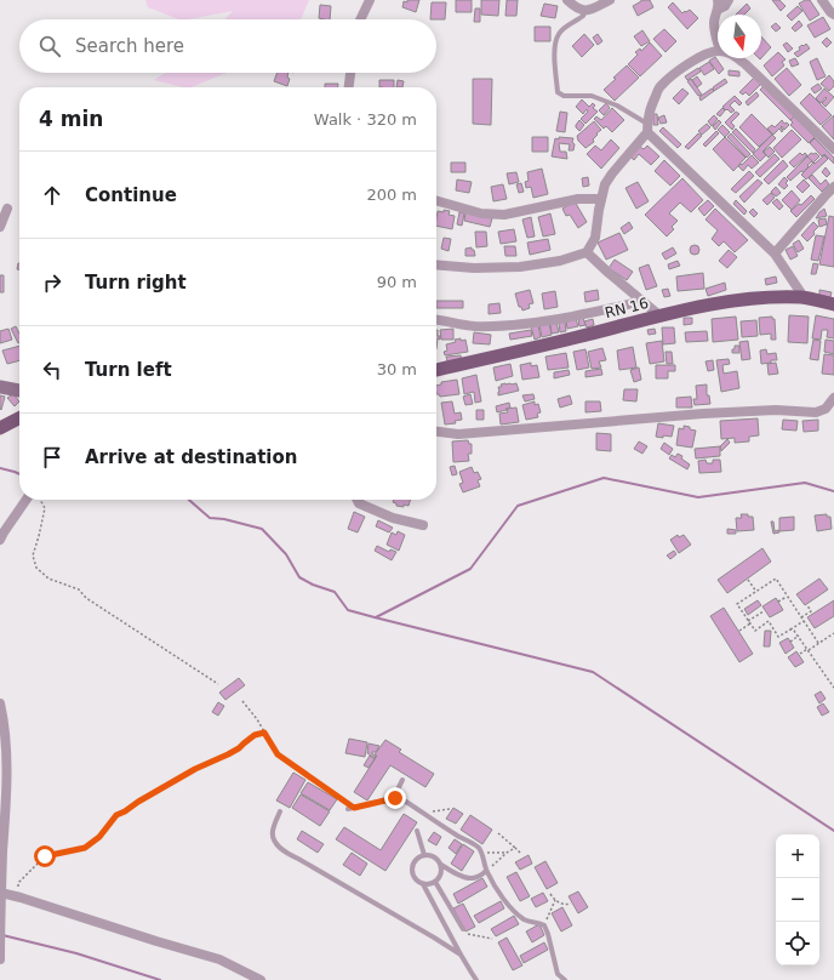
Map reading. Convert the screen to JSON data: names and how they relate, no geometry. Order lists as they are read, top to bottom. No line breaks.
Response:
{"streets":{"main road":["RN 16"]},"north":"bottom","page":{"search":"Search here","heading":["4 min","Walk · 320 m"],"list":[["Continue","200 m"],["Turn right","90 m"],["Turn left","30 m"],"Arrive at destination"],"map_buttons":["+","−"]}}
